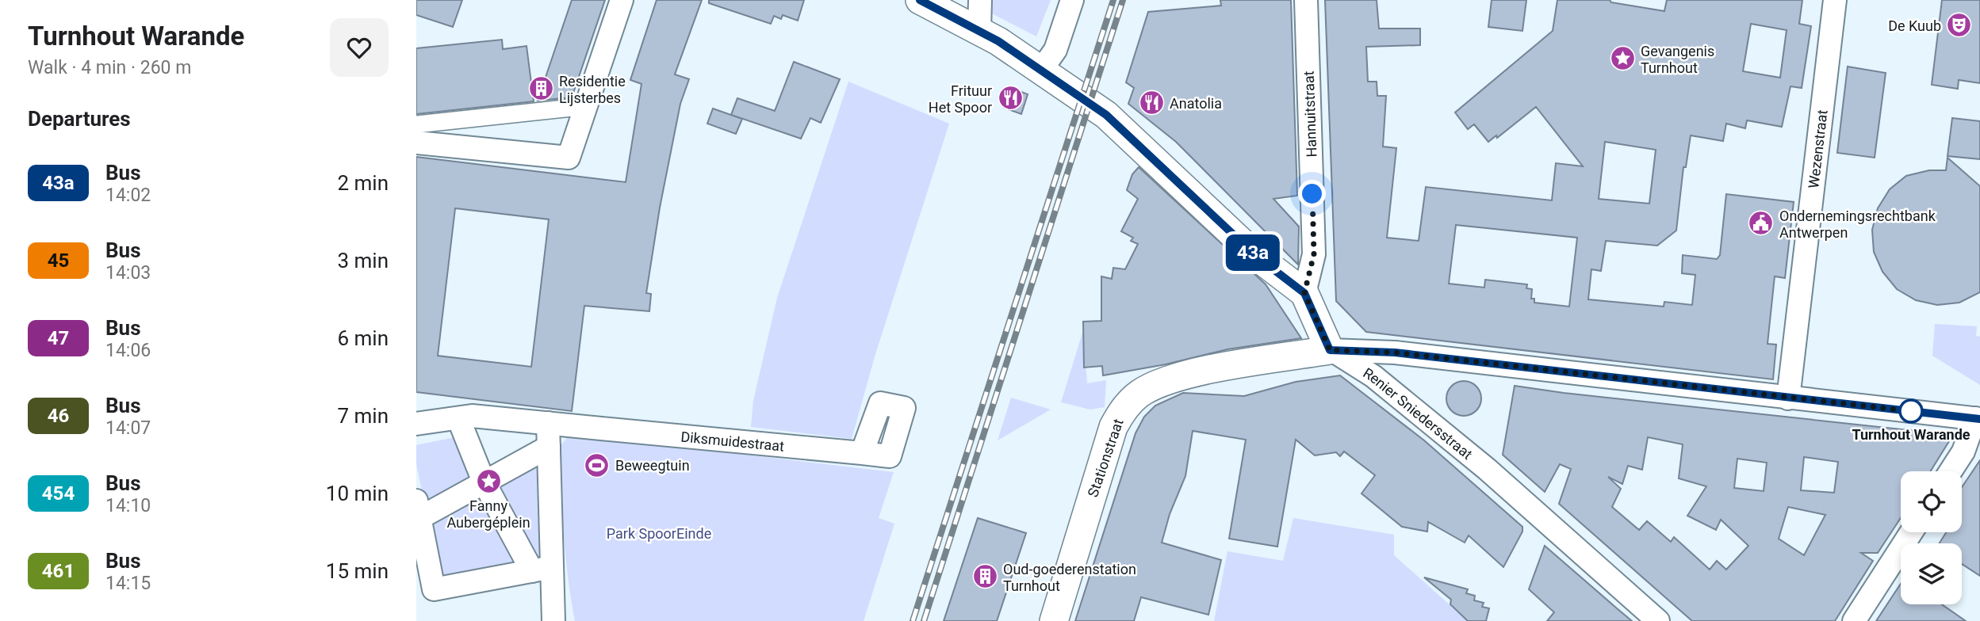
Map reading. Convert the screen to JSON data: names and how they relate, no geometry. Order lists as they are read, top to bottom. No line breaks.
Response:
{"streets":{"street":["Hannuitstraat","Wezenstraat","Renier Sniedersstraat","Diksmuidestraat","Stationstraat"]},"crossings":[["Renier Sniedersstraat","Stationstraat"]],"parks":["Park SpoorEinde"],"places":{"theatre":["De Kuub"],"place":["Gevangenis Turnhout","Fanny Aubergéplein"],"building":["Residentie Lijsterbes","Oud-goederenstation Turnhout"],"restaurant":["Frituur Het Spoor","Anatolia"],"public building":["Ondernemingsrechtbank Antwerpen"],"other":["Turnhout Warande"],"sports":["Beweegtuin"]},"lines":["bus line 43a"],"page":{"heading":[["Turnhout Warande","Walk · 4 min · 260 m"],"Departures"],"on_map":"43a","list":[{"mark":"43a","name":"Bus","note":"14:02","value":"2 min"},{"mark":"45","name":"Bus","note":"14:03","value":"3 min"},{"mark":"47","name":"Bus","note":"14:06","value":"6 min"},{"mark":"46","name":"Bus","note":"14:07","value":"7 min"},{"mark":"454","name":"Bus","note":"14:10","value":"10 min"},{"mark":"461","name":"Bus","note":"14:15","value":"15 min"}]}}
